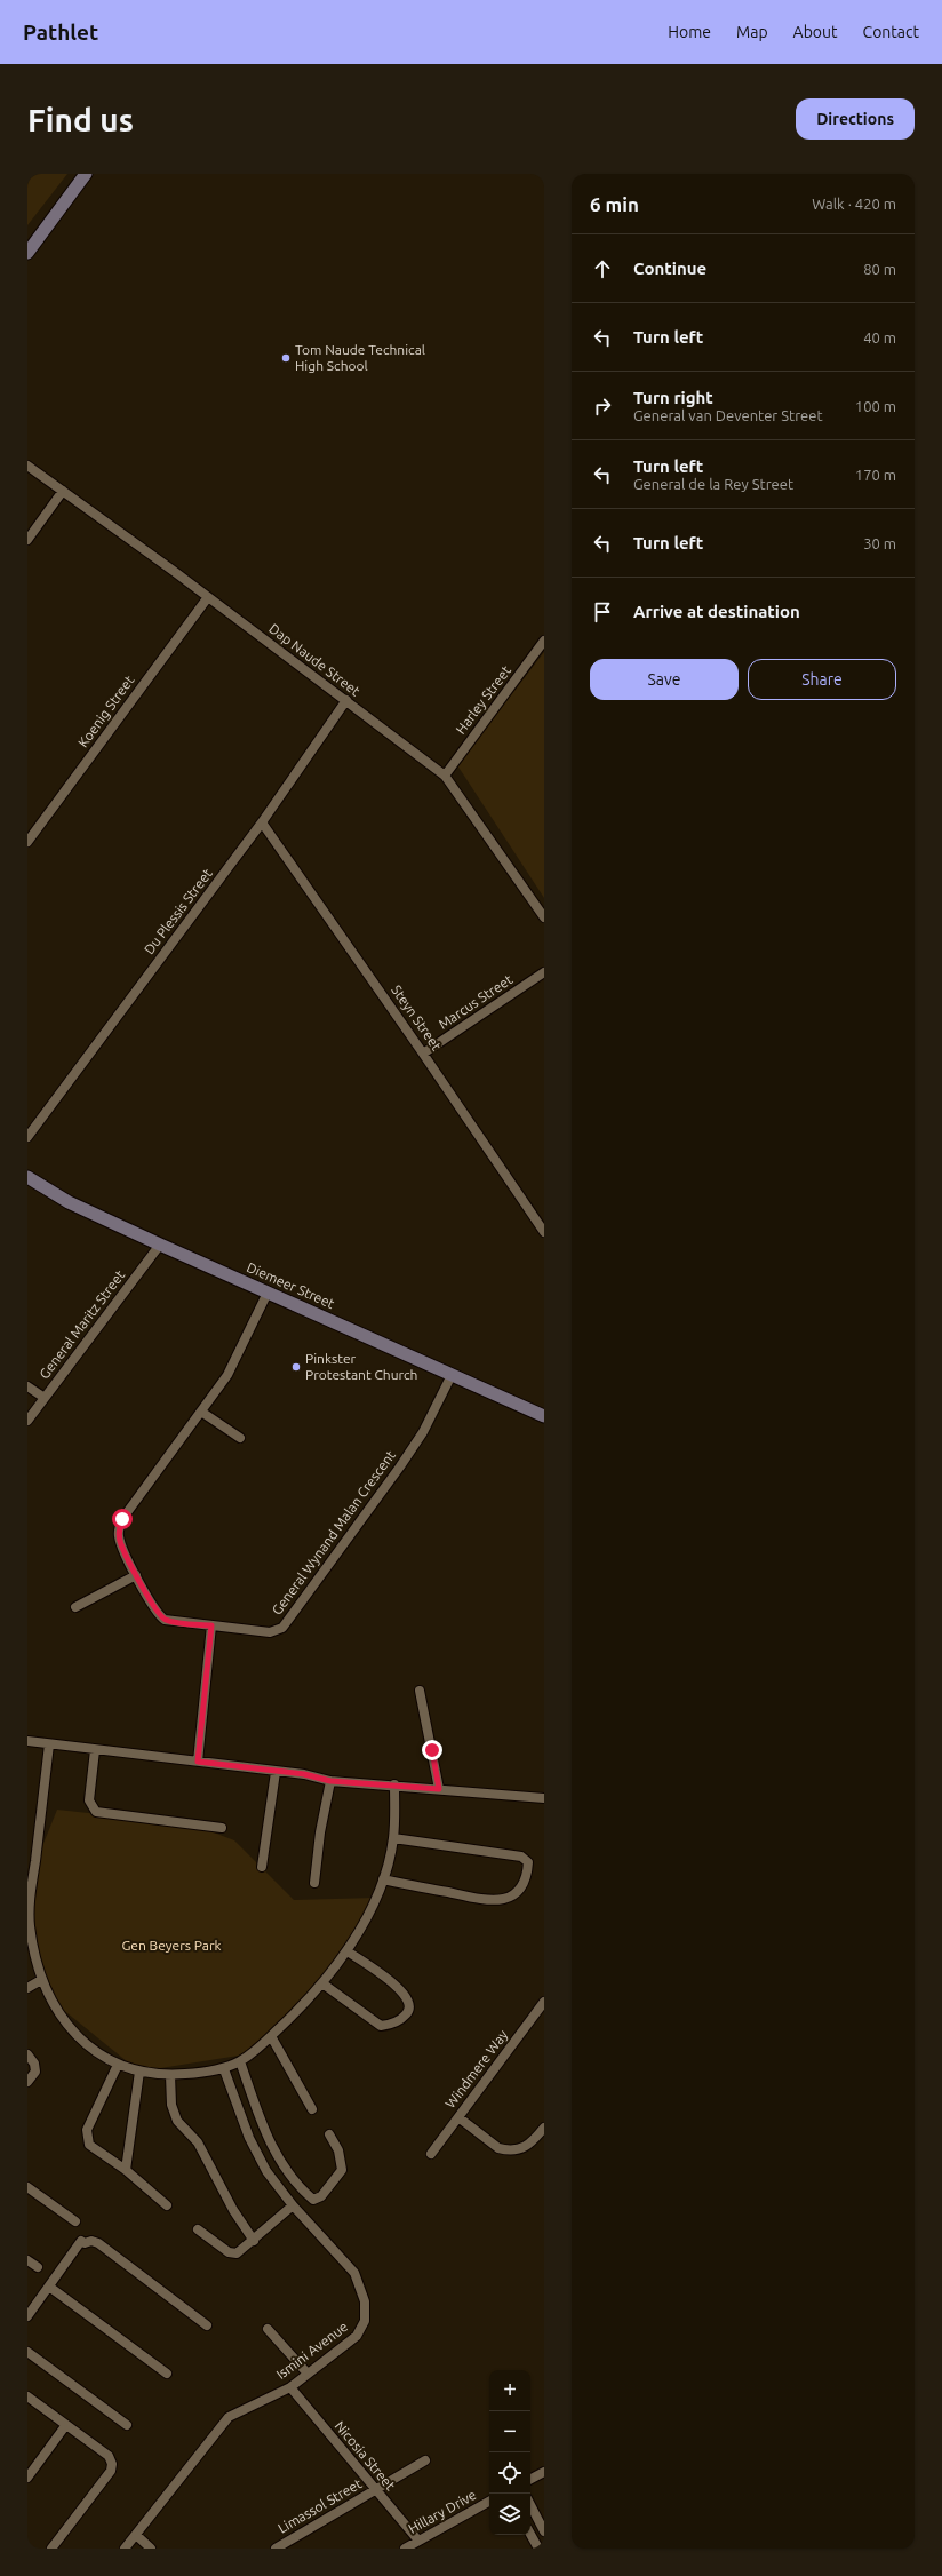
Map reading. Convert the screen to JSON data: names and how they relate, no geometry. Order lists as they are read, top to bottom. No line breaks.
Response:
{"streets":{"street":["Dap Naude Street","Harley Street","Koenig Street","Du Plessis Street","Marcus Street","Steyn Street","Diemeer Street","General Maritz Street","General Wynand Malan Crescent","Windmere Way","Ismini Avenue","Nicosia Street","Limassol Street","Hillary Drive"]},"crossings":[["Dap Naude Street","Harley Street"],["Dap Naude Street","Koenig Street"],["Dap Naude Street","Du Plessis Street"],["Du Plessis Street","Steyn Street"],["Marcus Street","Steyn Street"],["Diemeer Street","General Maritz Street"],["Diemeer Street","General Wynand Malan Crescent"],["Ismini Avenue","Nicosia Street"],["Nicosia Street","Limassol Street"],["Nicosia Street","Hillary Drive"]],"parks":["Gen Beyers Park"],"places":["Tom Naude Technical High School","Pinkster Protestant Church"],"page":{"header":"Pathlet","nav":["Home","Map","About","Contact"],"buttons":["Directions",["Save","Share"]],"title":"Find us","heading":["6 min","Walk · 420 m"],"list":[["Continue","80 m"],["Turn left","40 m"],["Turn right","General van Deventer Street","100 m"],["Turn left","General de la Rey Street","170 m"],["Turn left","30 m"],"Arrive at destination"],"map_buttons":["+","−"]}}
